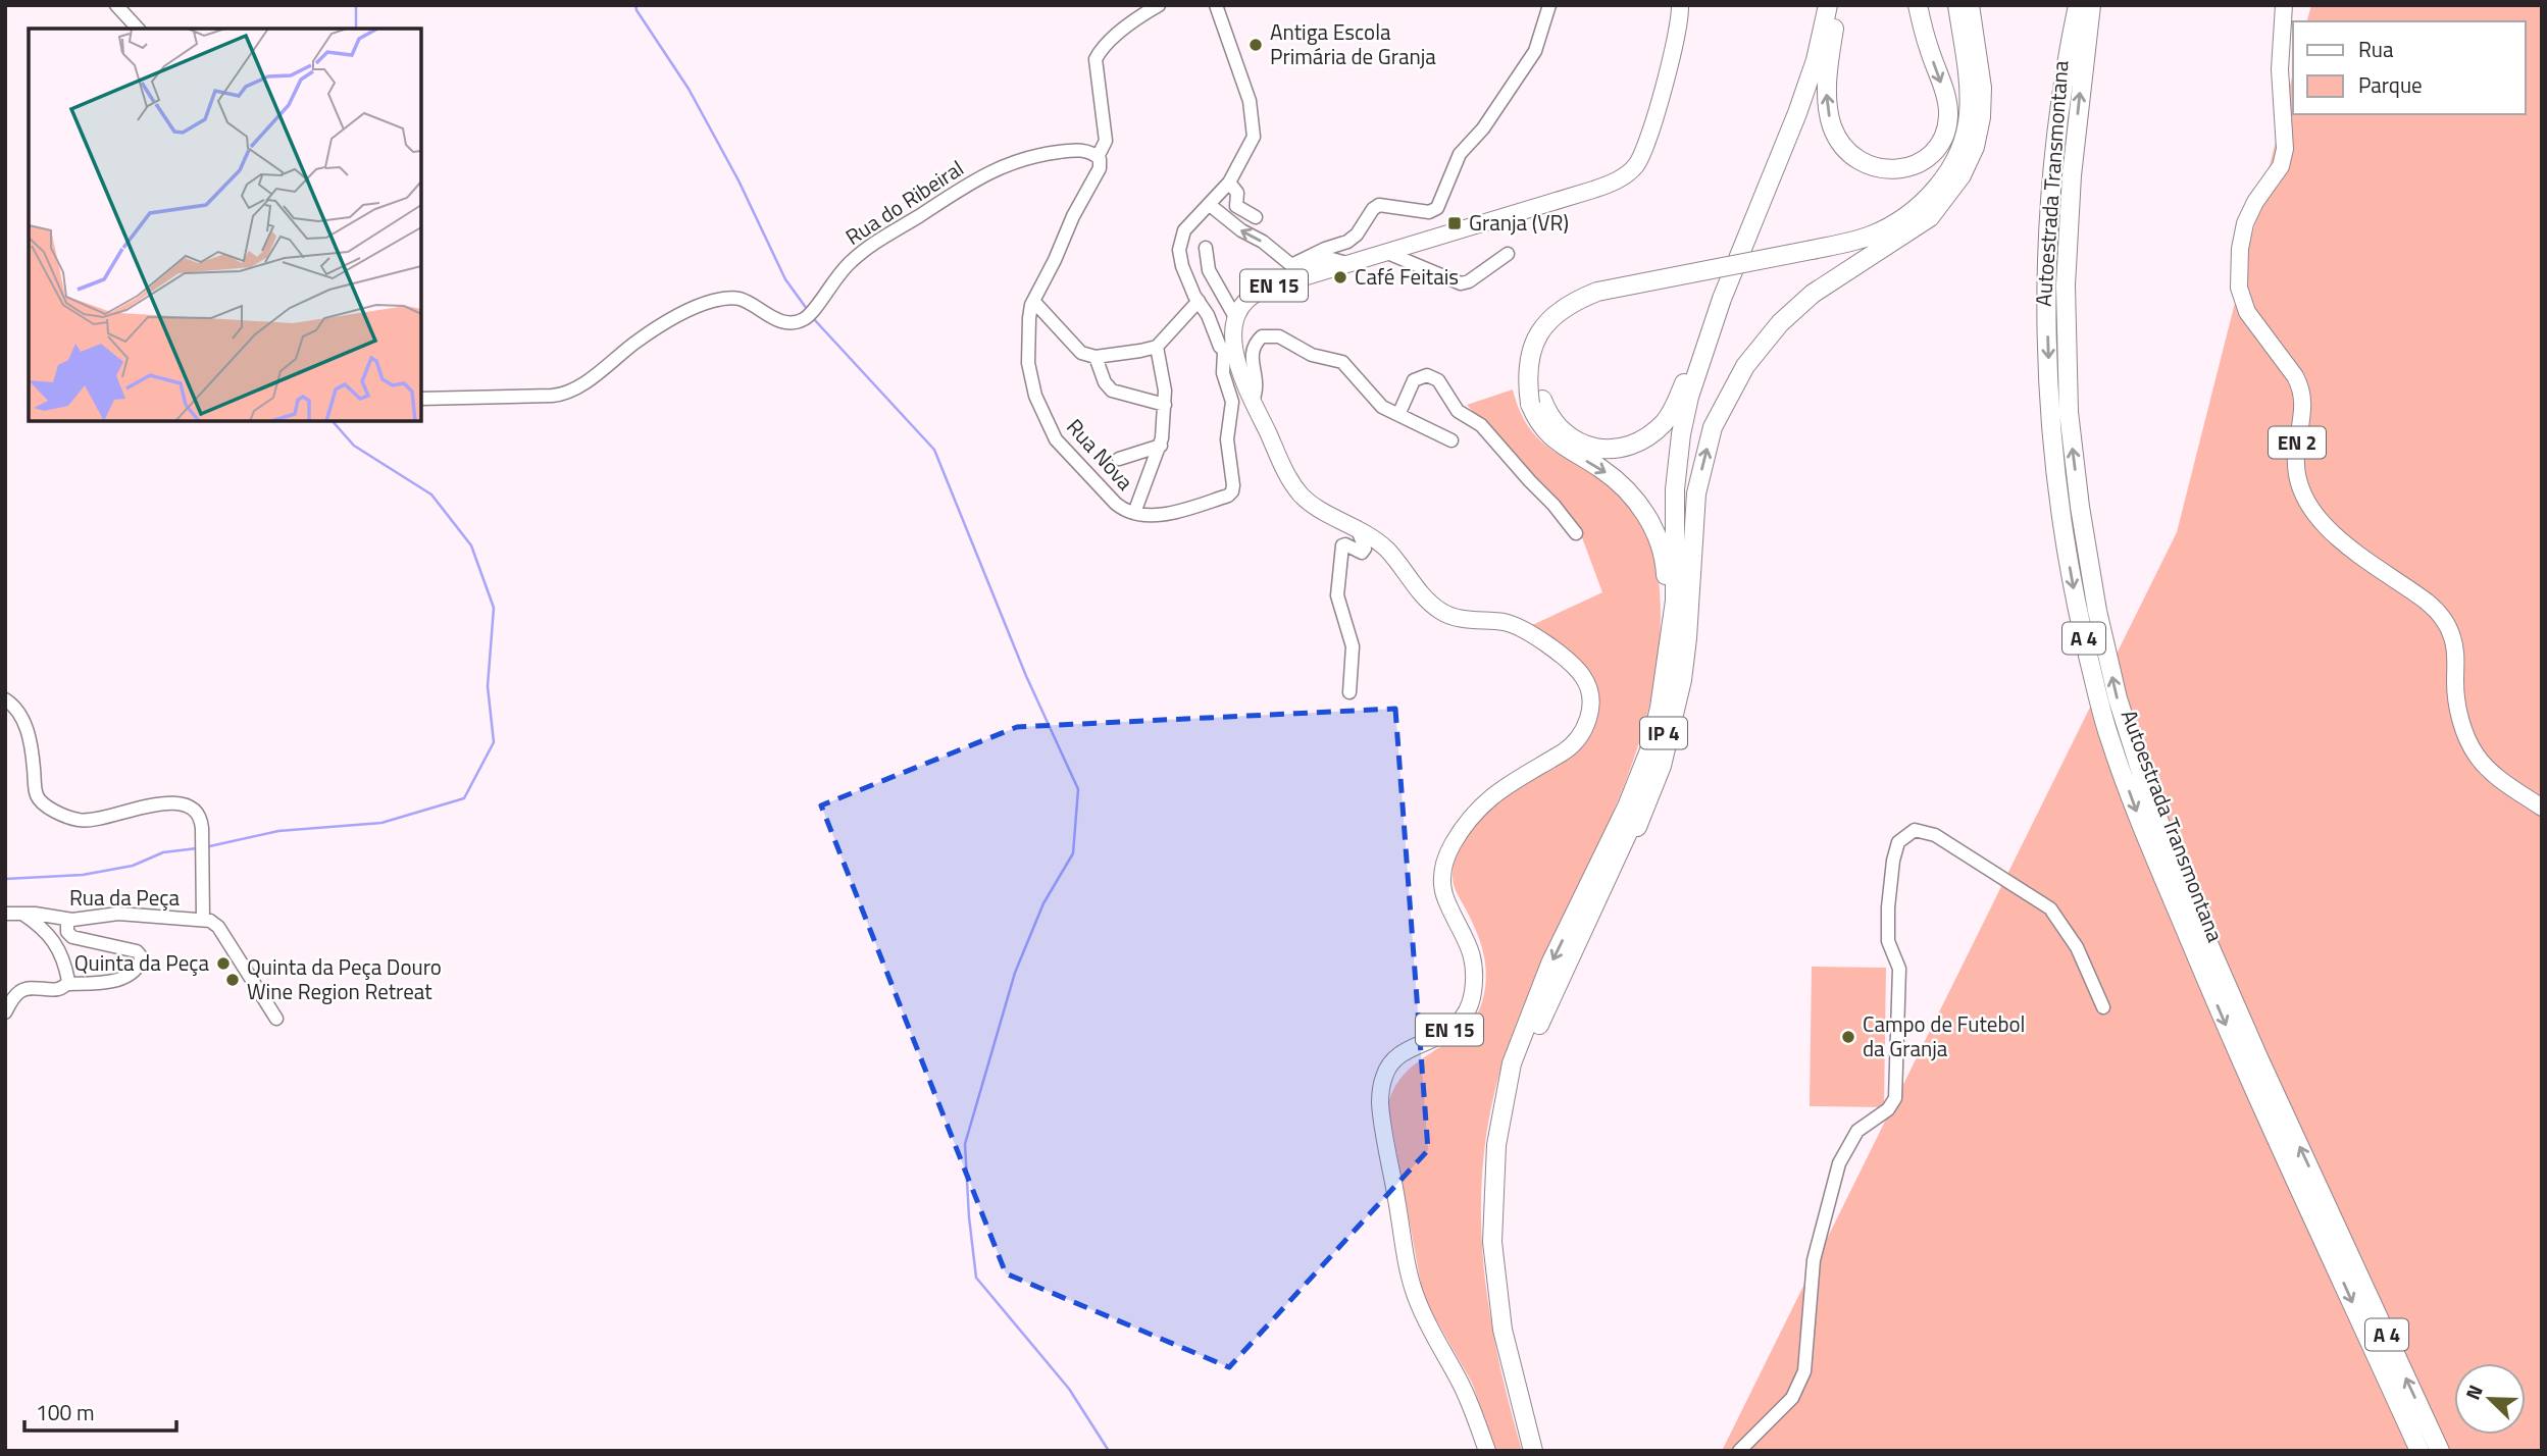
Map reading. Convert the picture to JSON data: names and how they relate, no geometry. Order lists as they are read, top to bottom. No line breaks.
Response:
{"streets":{"highway":["Autoestrada Transmontana","A 4","IP 4"],"main road":["EN 15","EN 2"],"street":["Rua do Ribeiral","Rua Nova","Rua da Peça"]},"crossings":[["EN 15","Rua Nova"]],"places":{"other":["Antiga Escola Primária de Granja","Café Feitais","Quinta da Peça","Quinta da Peça Douro Wine Region Retreat","Campo de Futebol da Granja"],"transit":["Granja (VR)"]},"legend":["Rua","Parque"],"scale_bar":"100 m","north":"top left"}
